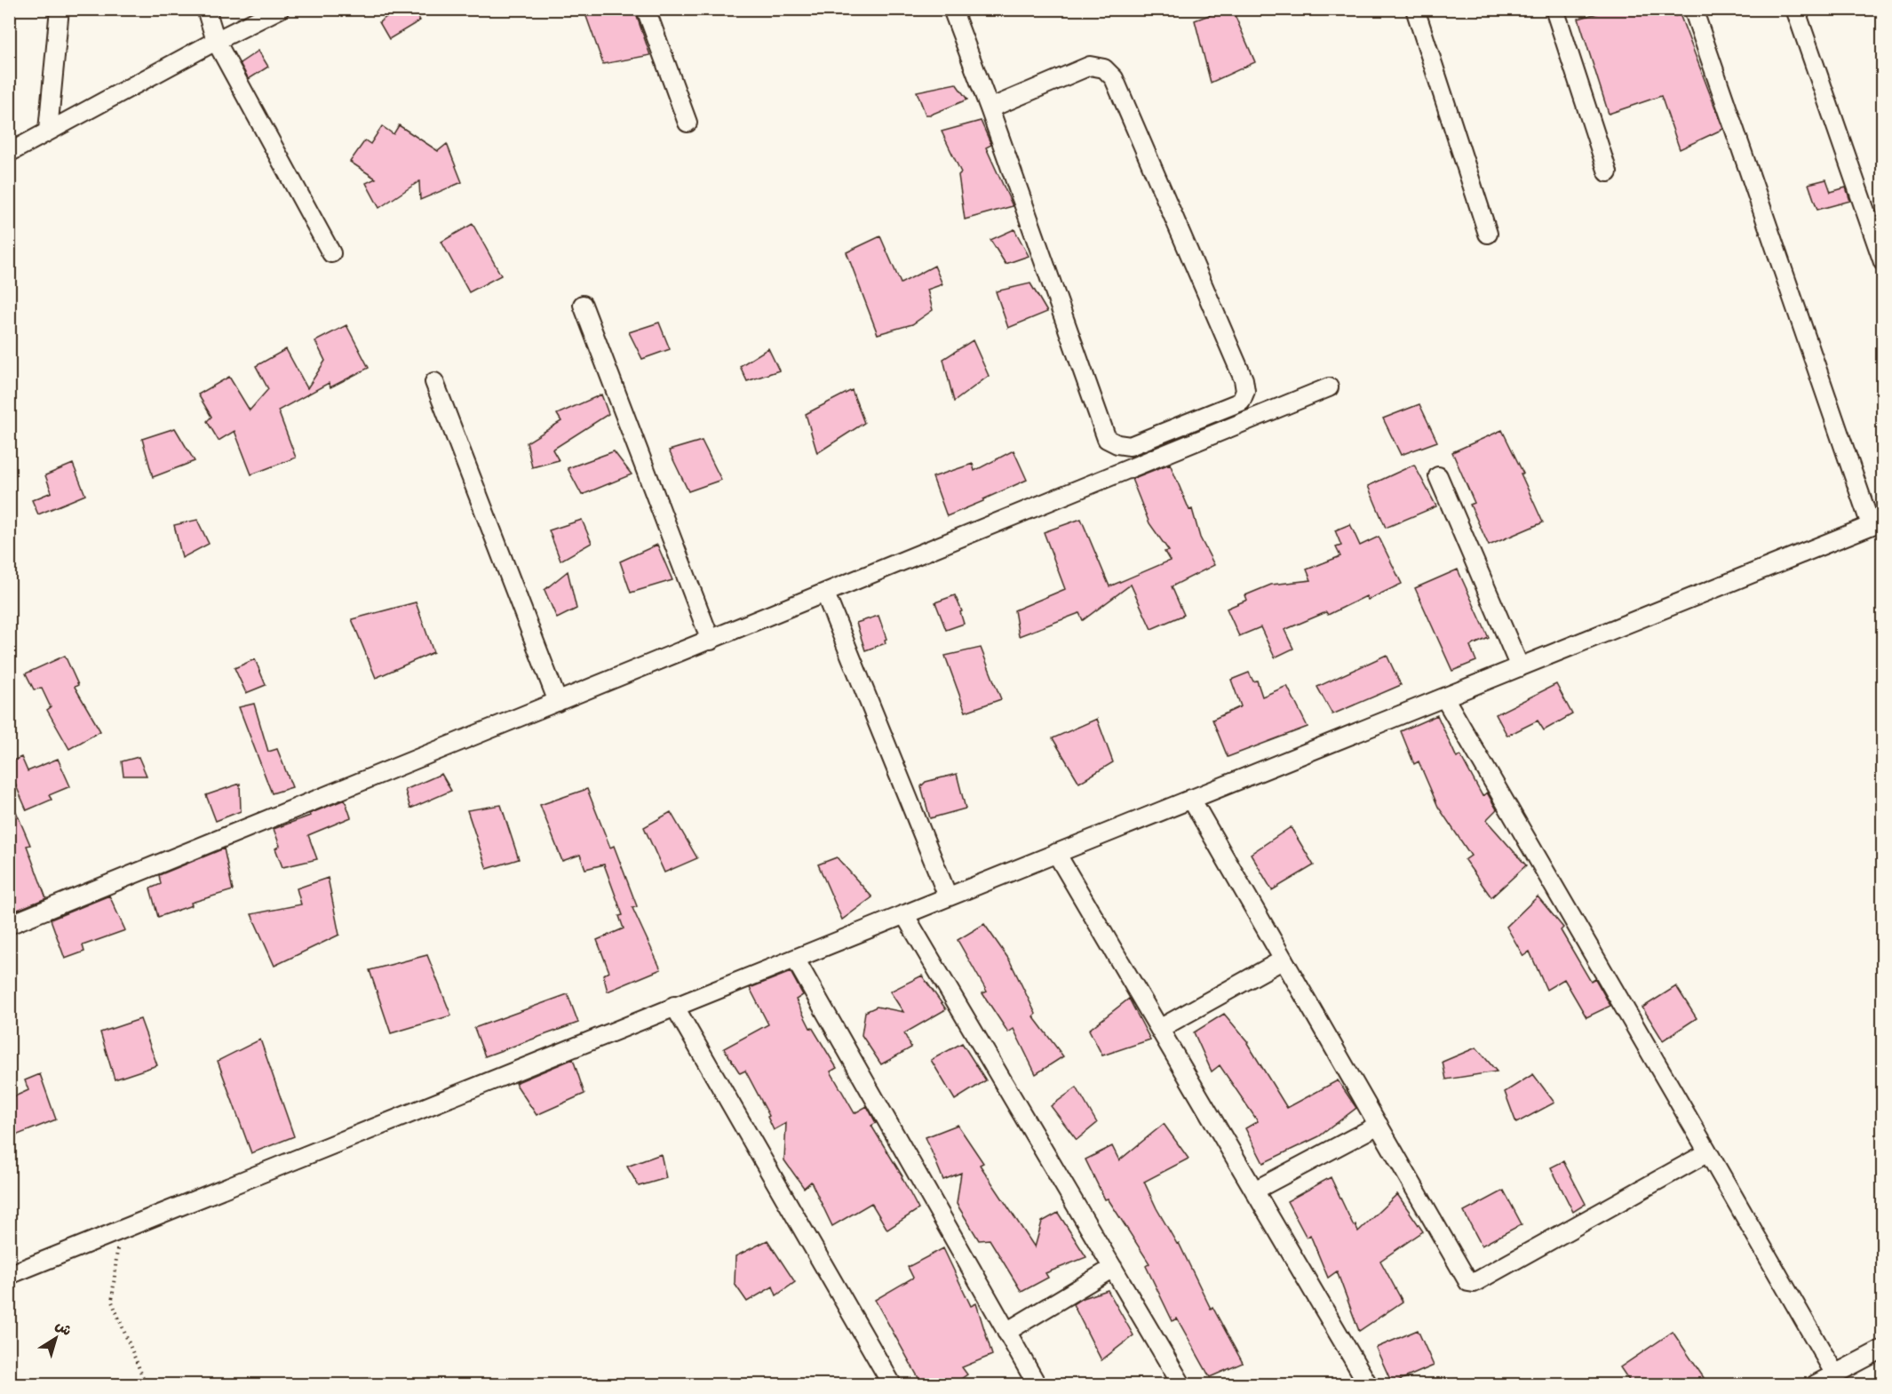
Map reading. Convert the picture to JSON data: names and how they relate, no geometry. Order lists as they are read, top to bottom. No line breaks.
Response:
{"north":"top right"}
